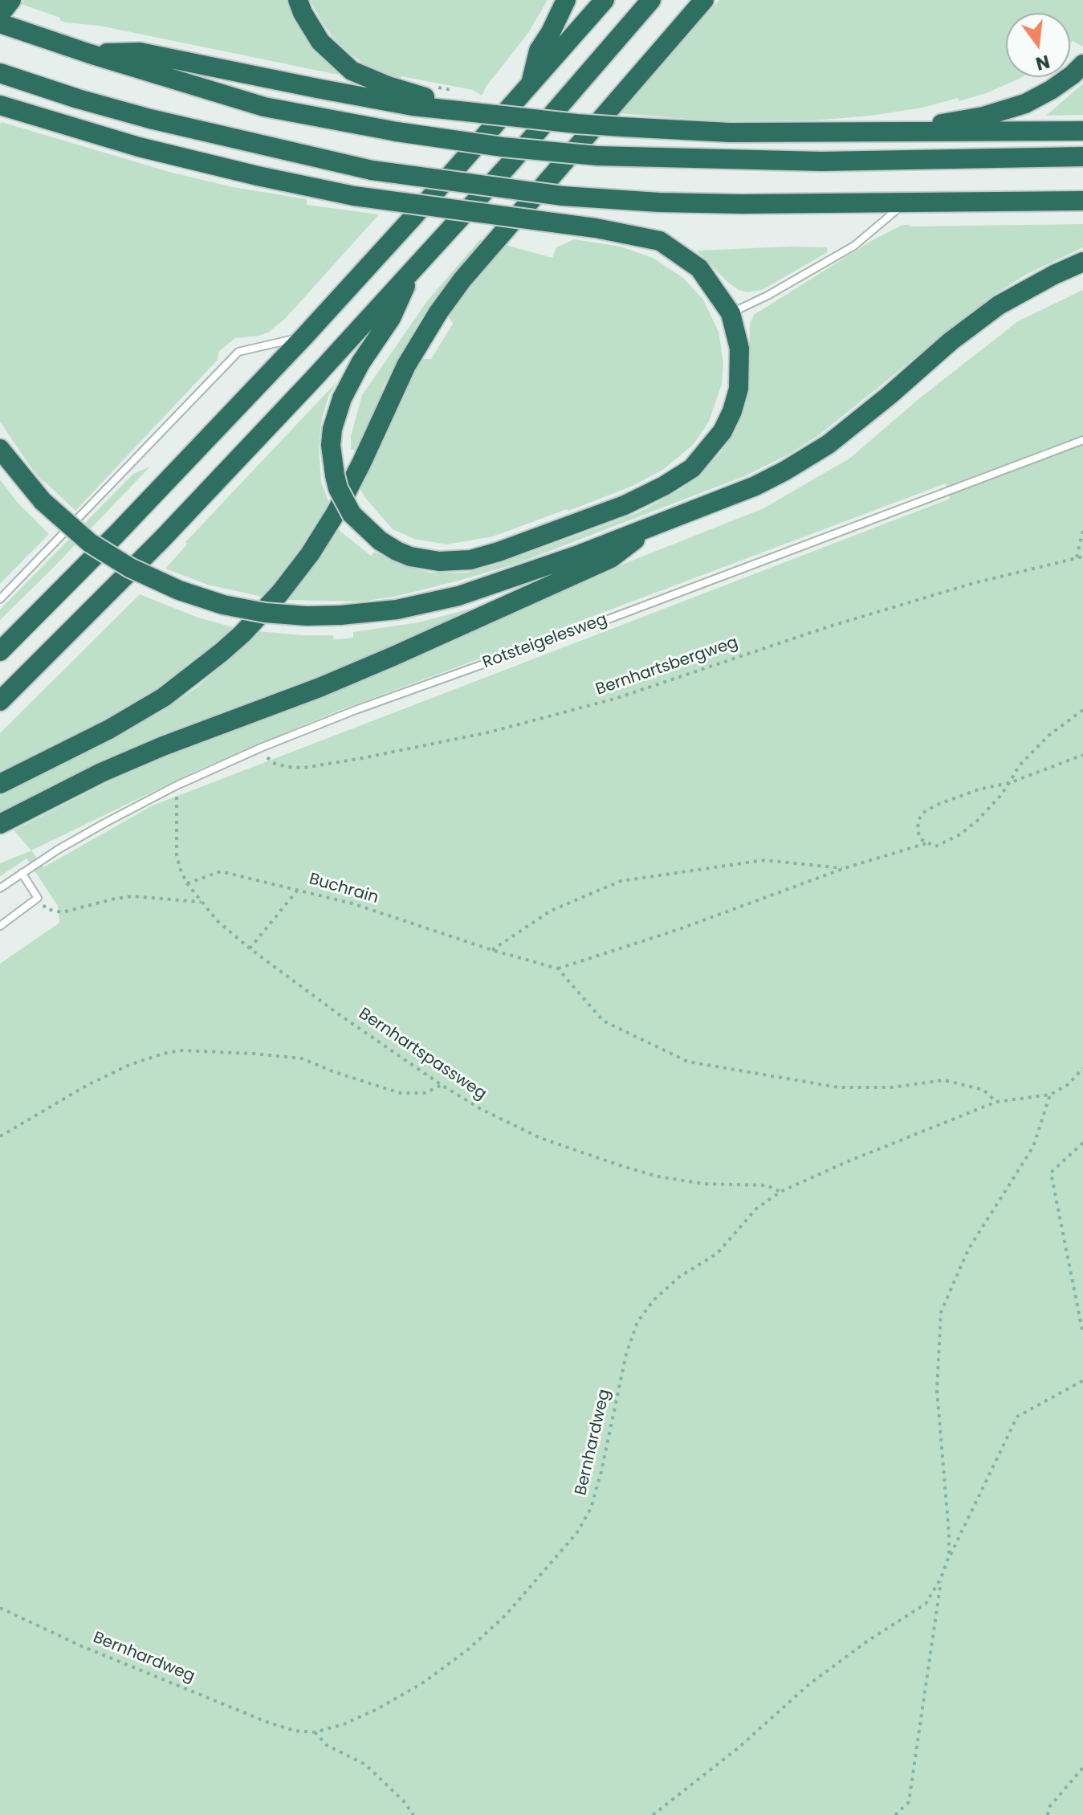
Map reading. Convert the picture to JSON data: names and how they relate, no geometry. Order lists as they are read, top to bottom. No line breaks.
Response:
{"streets":{"lane":["Rotsteigelesweg"],"path":["Bernhartsbergweg","Buchrain","Bernhartspassweg","Bernhardweg"]},"crossings":[["Rotsteigelesweg","Bernhartsbergweg"],["Rotsteigelesweg","Bernhartspassweg"],["Buchrain","Bernhartspassweg"],["Bernhartspassweg","Bernhardweg"]],"north":"bottom"}
